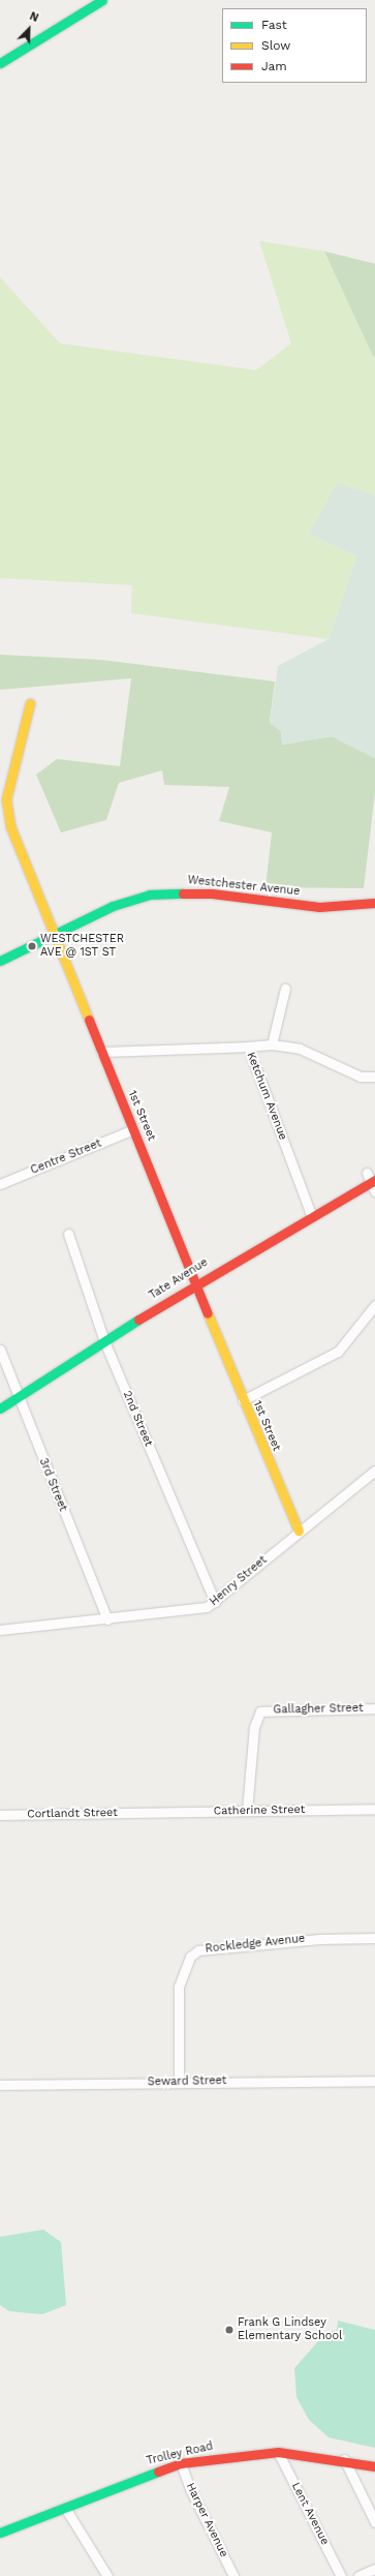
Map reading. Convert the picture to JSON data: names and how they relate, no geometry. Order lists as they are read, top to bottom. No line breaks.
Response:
{"streets":{"street":["Westchester Avenue","Ketchum Avenue","1st Street","Centre Street","Tate Avenue","2nd Street","3rd Street","Henry Street","Gallagher Street","Catherine Street","Cortlandt Street","Rockledge Avenue","Seward Street","Trolley Road","Lent Avenue","Harper Avenue"]},"crossings":[["Westchester Avenue","1st Street"],["Ketchum Avenue","1st Street"],["Ketchum Avenue","Tate Avenue"],["1st Street","Centre Street"],["1st Street","Tate Avenue"],["1st Street","Henry Street"],["Tate Avenue","2nd Street"],["Tate Avenue","3rd Street"],["2nd Street","Henry Street"],["3rd Street","Henry Street"],["Gallagher Street","Catherine Street"],["Catherine Street","Cortlandt Street"],["Rockledge Avenue","Seward Street"],["Trolley Road","Lent Avenue"],["Trolley Road","Harper Avenue"]],"places":["WESTCHESTER AVE @ 1ST ST","Frank G Lindsey Elementary School"],"legend":["Fast","Slow","Jam"],"north":"top right"}
